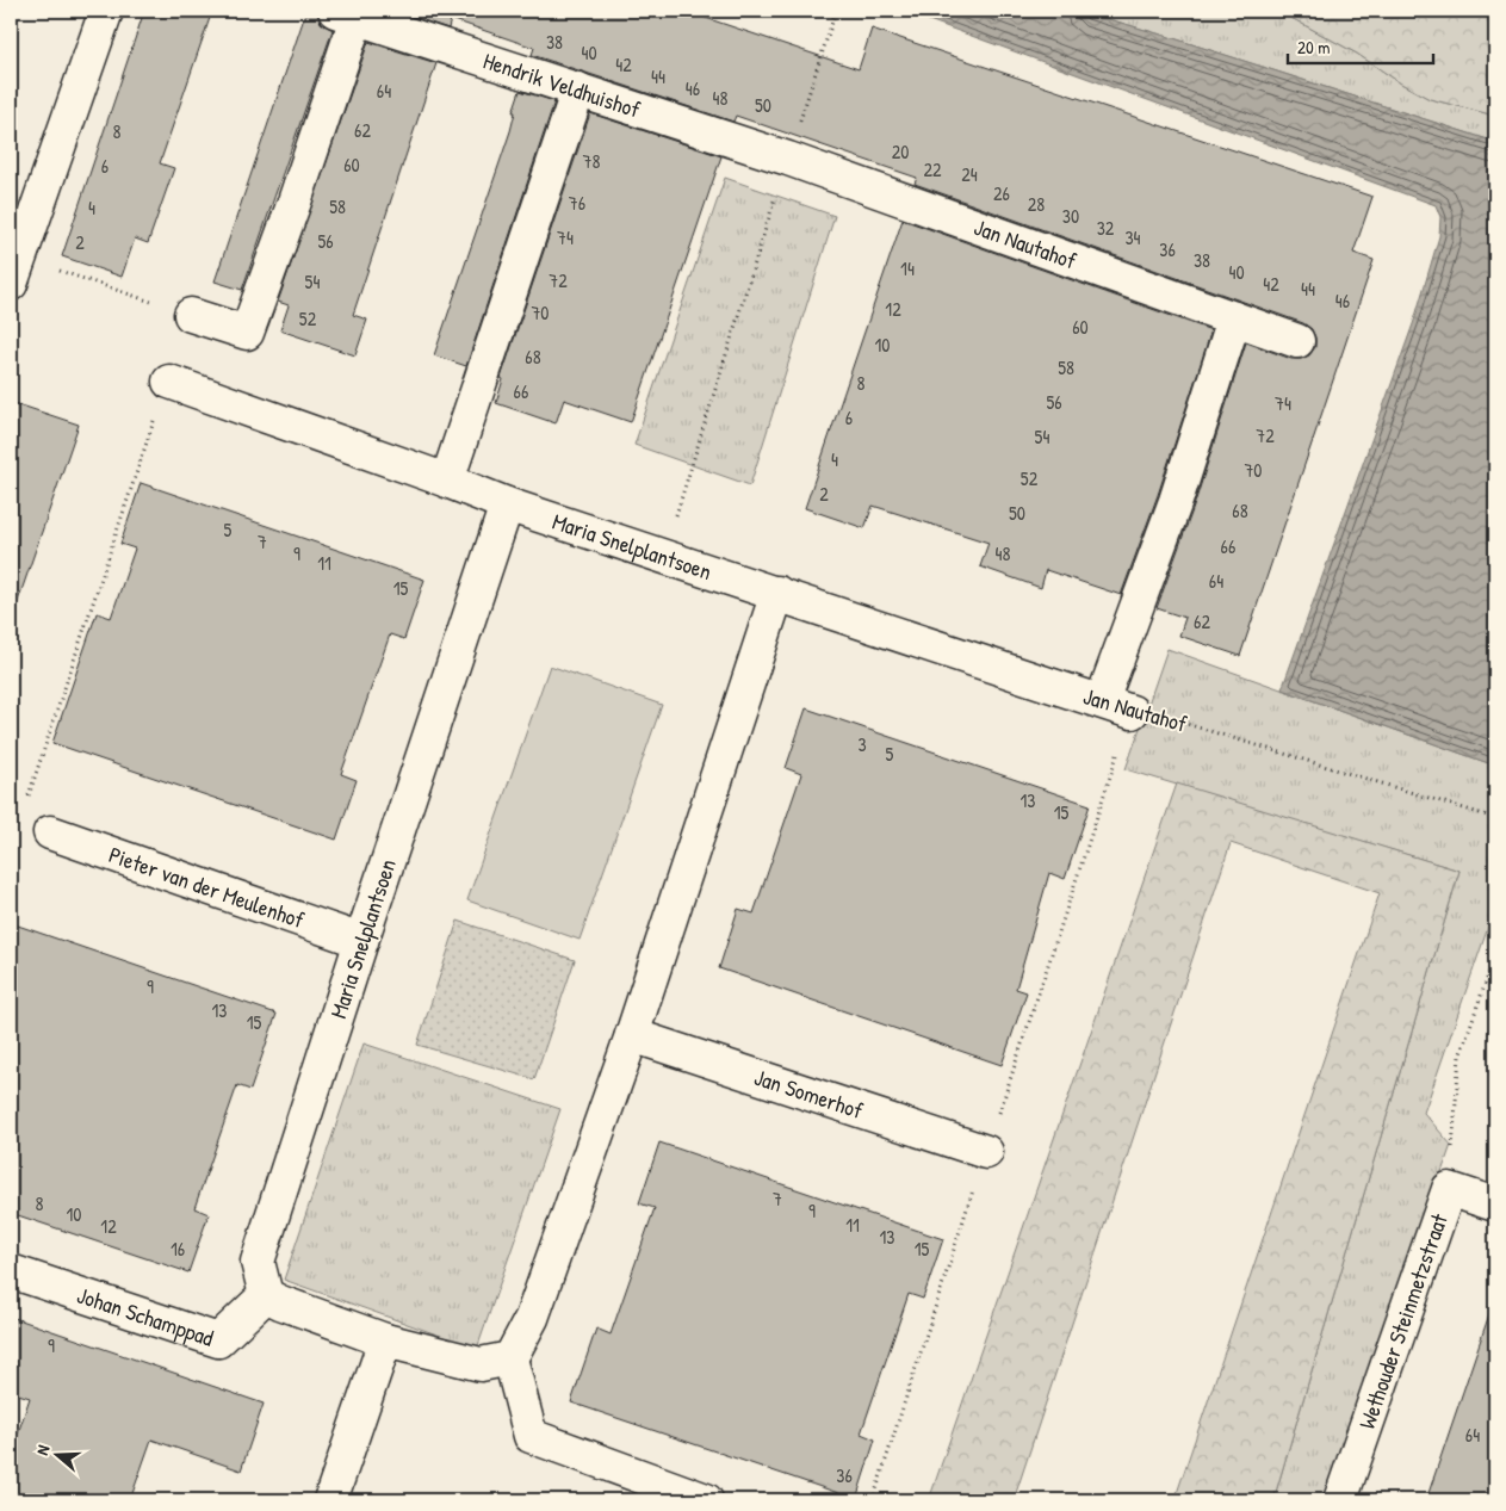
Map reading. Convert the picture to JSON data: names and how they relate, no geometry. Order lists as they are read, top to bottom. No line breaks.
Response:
{"streets":{"street":["Hendrik Veldhuishof","Jan Nautahof","Maria Snelplantsoen","Pieter van der Meulenhof","Jan Somerhof","Johan Schamppad","Wethouder Steinmetzstraat"]},"crossings":[["Hendrik Veldhuishof","Jan Nautahof"],["Jan Nautahof","Maria Snelplantsoen"],["Maria Snelplantsoen","Pieter van der Meulenhof"],["Maria Snelplantsoen","Johan Schamppad"]],"house_numbers":["38","40","42","44","46","64","48","50","62","8","20","78","60","6","22","24","26","76","28","58","4","30","32","74","34","56","2","36","38","14","40","72","54","42","44","46","12","70","52","60","10","68","58","8","66","56","74","6","72","54","4","70","52","2","68","50","5","7","66","9","48","11","64","15","62","3","5","13","15","9","13","15","7","8","9","10","11","12","13","16","15","9","64","36"],"scale_bar":"20 m","north":"left"}
